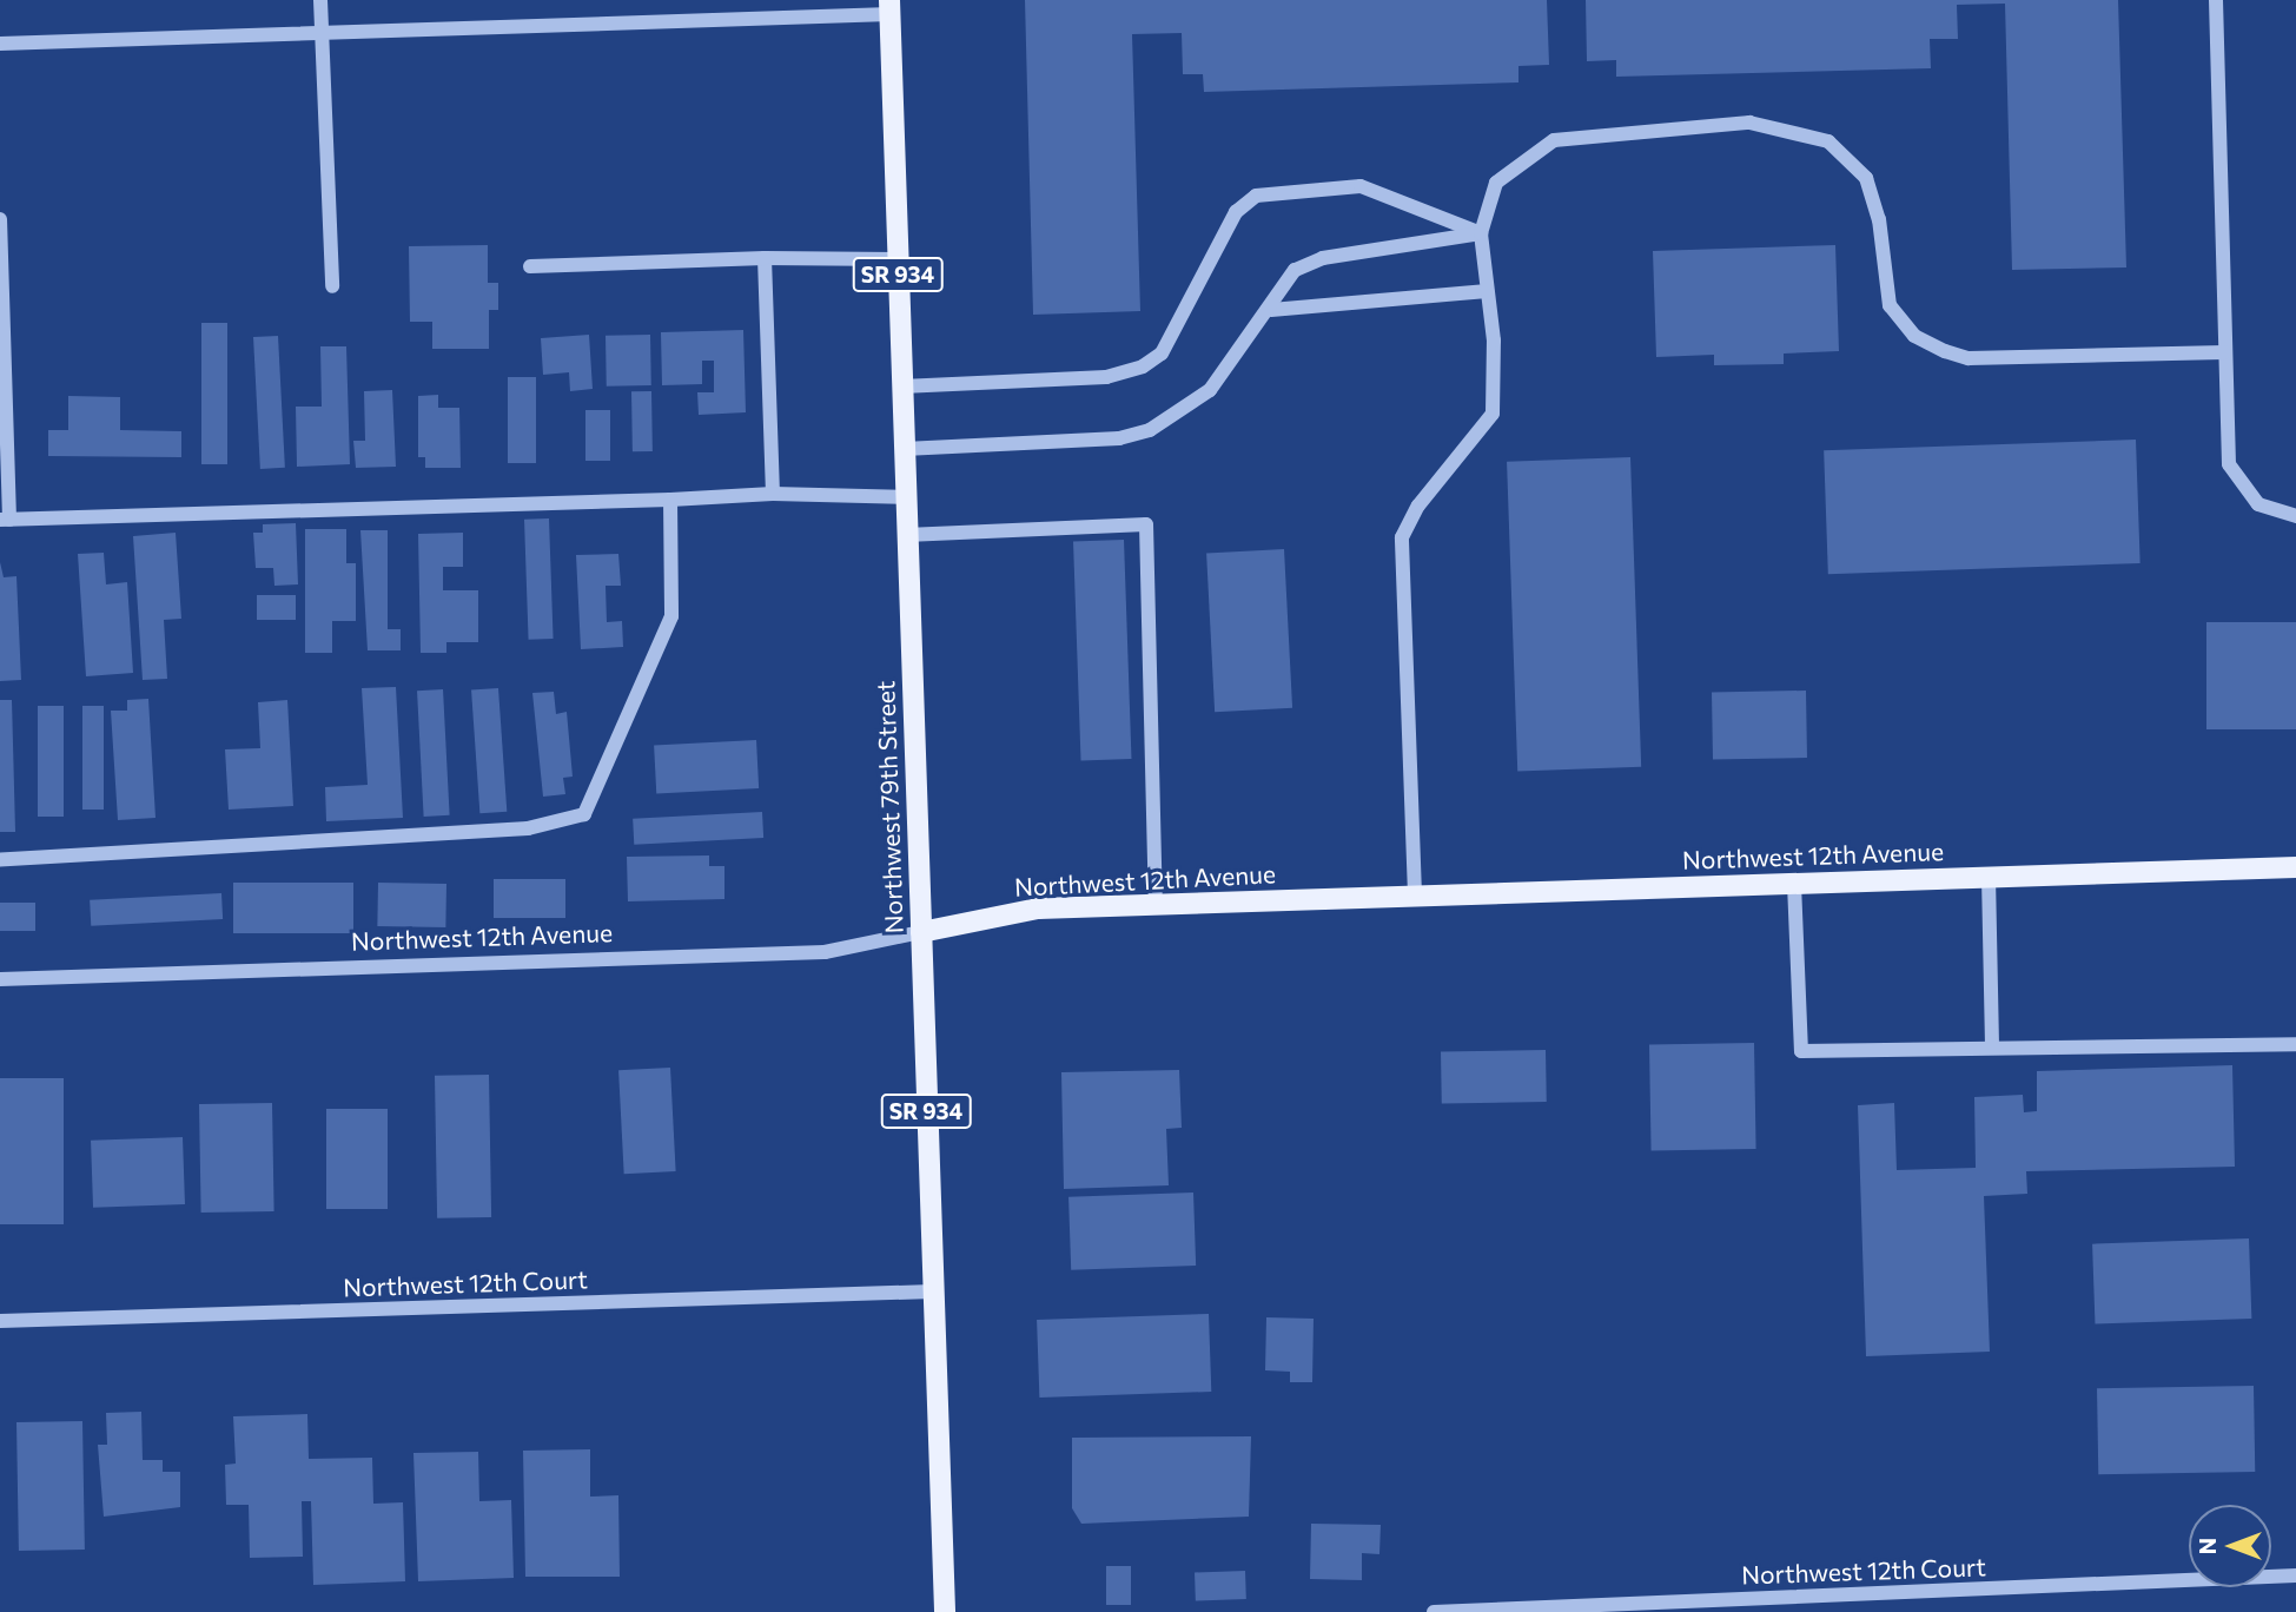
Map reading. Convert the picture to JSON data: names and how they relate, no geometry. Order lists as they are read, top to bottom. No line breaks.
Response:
{"streets":{"main road":["SR 934","Northwest 79th Street","Northwest 12th Avenue"],"street":["Northwest 12th Court"]},"crossings":[["Northwest 79th Street","Northwest 12th Avenue"],["Northwest 79th Street","Northwest 12th Court"]],"north":"left"}
